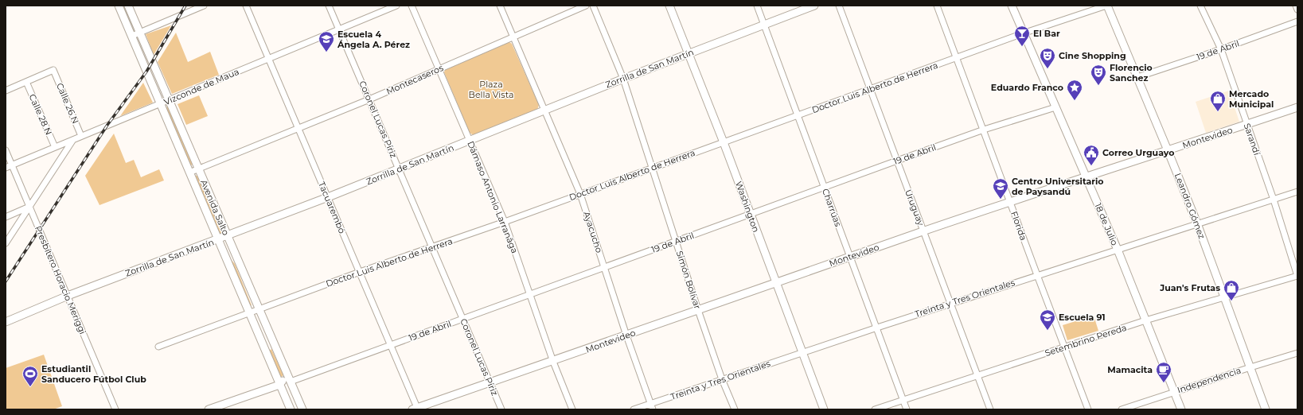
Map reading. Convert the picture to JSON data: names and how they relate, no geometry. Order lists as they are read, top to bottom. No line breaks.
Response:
{"streets":{"street":["19 de Abril","Zorrilla de San Martín","Montecaseros","Vizconde de Maua","Doctor Luis Alberto de Herrera","Calle 26 N","Calle 28 N","Coronel Lucas Píriz","Montevideo","Sarandí","Dámaso Antonio Larranãga","Leandro Gómez","Washington","Avenida Salto","Tacuarembó","Charrúas","Uruguay","18 de Julio","Florida","Ayacucho","Presbítero Horacio Meriggi","Simón Bolívar","Treinta y Tres Orientales","Setembrino Pereda","Independencia"]},"crossings":[["19 de Abril","Coronel Lucas Píriz"],["19 de Abril","Sarandí"],["19 de Abril","Dámaso Antonio Larranãga"],["19 de Abril","Leandro Gómez"],["19 de Abril","Washington"],["19 de Abril","Avenida Salto"],["19 de Abril","Tacuarembó"],["19 de Abril","Charrúas"],["19 de Abril","Uruguay"],["19 de Abril","18 de Julio"],["19 de Abril","Florida"],["19 de Abril","Ayacucho"],["19 de Abril","Simón Bolívar"],["Zorrilla de San Martín","Coronel Lucas Píriz"],["Zorrilla de San Martín","Dámaso Antonio Larranãga"],["Zorrilla de San Martín","Washington"],["Zorrilla de San Martín","Avenida Salto"],["Zorrilla de San Martín","Tacuarembó"],["Zorrilla de San Martín","Charrúas"],["Zorrilla de San Martín","Ayacucho"],["Zorrilla de San Martín","Presbítero Horacio Meriggi"],["Zorrilla de San Martín","Simón Bolívar"],["Montecaseros","Coronel Lucas Píriz"],["Montecaseros","Dámaso Antonio Larranãga"],["Montecaseros","Avenida Salto"],["Montecaseros","Tacuarembó"],["Montecaseros","Ayacucho"],["Vizconde de Maua","Calle 26 N"],["Vizconde de Maua","Calle 28 N"],["Vizconde de Maua","Coronel Lucas Píriz"],["Vizconde de Maua","Avenida Salto"],["Vizconde de Maua","Tacuarembó"],["Vizconde de Maua","Presbítero Horacio Meriggi"],["Doctor Luis Alberto de Herrera","Coronel Lucas Píriz"],["Doctor Luis Alberto de Herrera","Dámaso Antonio Larranãga"],["Doctor Luis Alberto de Herrera","Leandro Gómez"],["Doctor Luis Alberto de Herrera","Washington"],["Doctor Luis Alberto de Herrera","Avenida Salto"],["Doctor Luis Alberto de Herrera","Tacuarembó"],["Doctor Luis Alberto de Herrera","Charrúas"],["Doctor Luis Alberto de Herrera","Uruguay"],["Doctor Luis Alberto de Herrera","18 de Julio"],["Doctor Luis Alberto de Herrera","Florida"],["Doctor Luis Alberto de Herrera","Ayacucho"],["Doctor Luis Alberto de Herrera","Simón Bolívar"],["Calle 26 N","Calle 28 N"],["Coronel Lucas Píriz","Montevideo"],["Montevideo","Sarandí"],["Montevideo","Dámaso Antonio Larranãga"],["Montevideo","Leandro Gómez"],["Montevideo","Washington"],["Montevideo","Tacuarembó"],["Montevideo","Charrúas"],["Montevideo","Uruguay"],["Montevideo","18 de Julio"],["Montevideo","Florida"],["Montevideo","Ayacucho"],["Montevideo","Simón Bolívar"],["Sarandí","Treinta y Tres Orientales"],["Sarandí","Setembrino Pereda"],["Leandro Gómez","Treinta y Tres Orientales"],["Leandro Gómez","Setembrino Pereda"],["Leandro Gómez","Independencia"],["Washington","Treinta y Tres Orientales"],["Charrúas","Treinta y Tres Orientales"],["Charrúas","Setembrino Pereda"],["Uruguay","Treinta y Tres Orientales"],["Uruguay","Setembrino Pereda"],["18 de Julio","Treinta y Tres Orientales"],["18 de Julio","Setembrino Pereda"],["18 de Julio","Independencia"],["Florida","Treinta y Tres Orientales"],["Florida","Setembrino Pereda"],["Ayacucho","Treinta y Tres Orientales"],["Simón Bolívar","Treinta y Tres Orientales"]],"parks":["Plaza Bella Vista"],"places":{"bar":["El Bar"],"school or university":["Escuela 4 Ángela A. Pérez","Centro Universitario de Paysandú","Escuela 91"],"theatre":["Cine Shopping","Florencio Sanchez"],"place":["Eduardo Franco"],"shop":["Mercado Municipal","Juan's Frutas"],"public building":["Correo Urguayo"],"cafe":["Mamacita"],"sports":["Estudiantil Sanducero Fútbol Club"]}}
